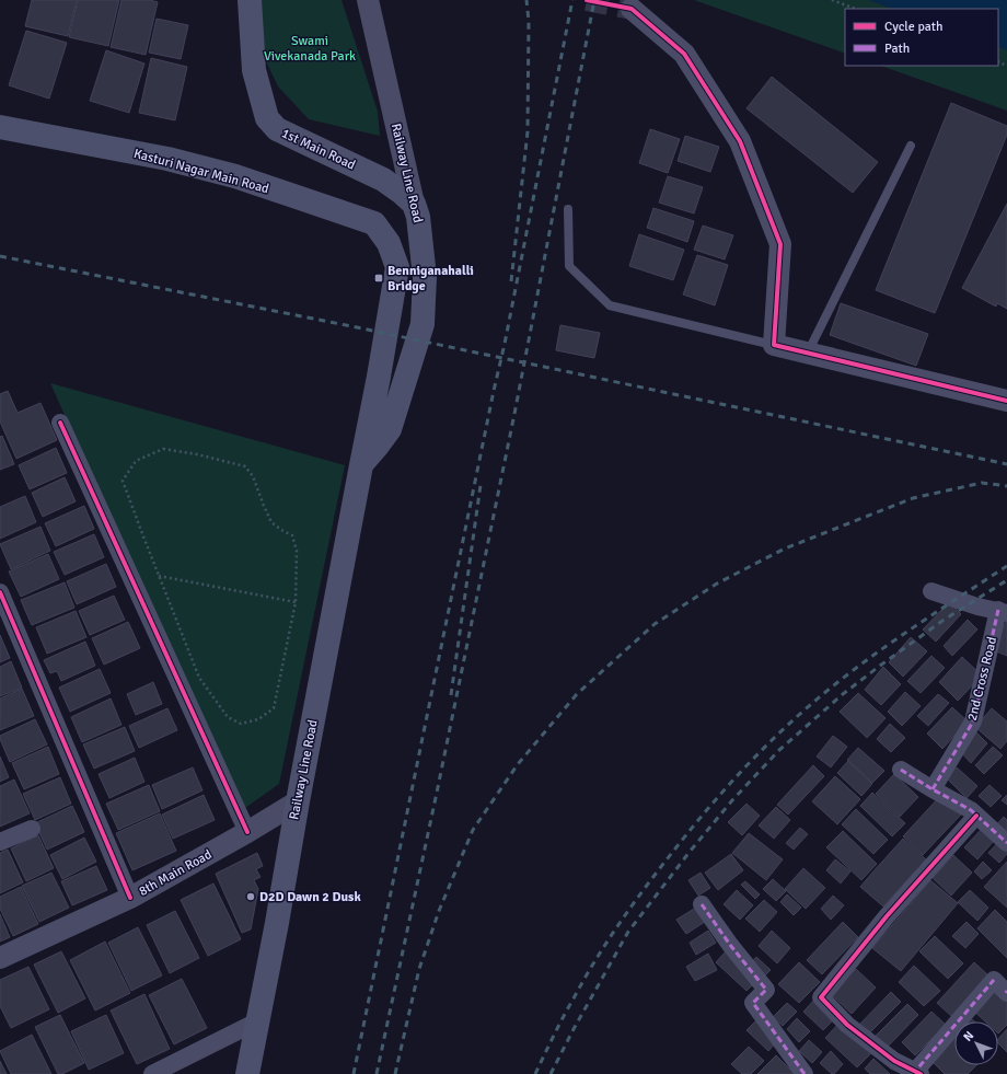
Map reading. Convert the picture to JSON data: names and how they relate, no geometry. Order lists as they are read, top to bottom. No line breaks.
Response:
{"streets":{"main road":["1st Main Road","Kasturi Nagar Main Road","Railway Line Road"],"street":["2nd Cross Road","8th Main Road"]},"crossings":[["1st Main Road","Railway Line Road"],["Kasturi Nagar Main Road","Railway Line Road"],["Railway Line Road","8th Main Road"]],"parks":["Swami Vivekanada Park"],"places":{"transit":["Benniganahalli Bridge"],"other":["D2D Dawn 2 Dusk"]},"legend":["Cycle path","Path"],"north":"top left"}
